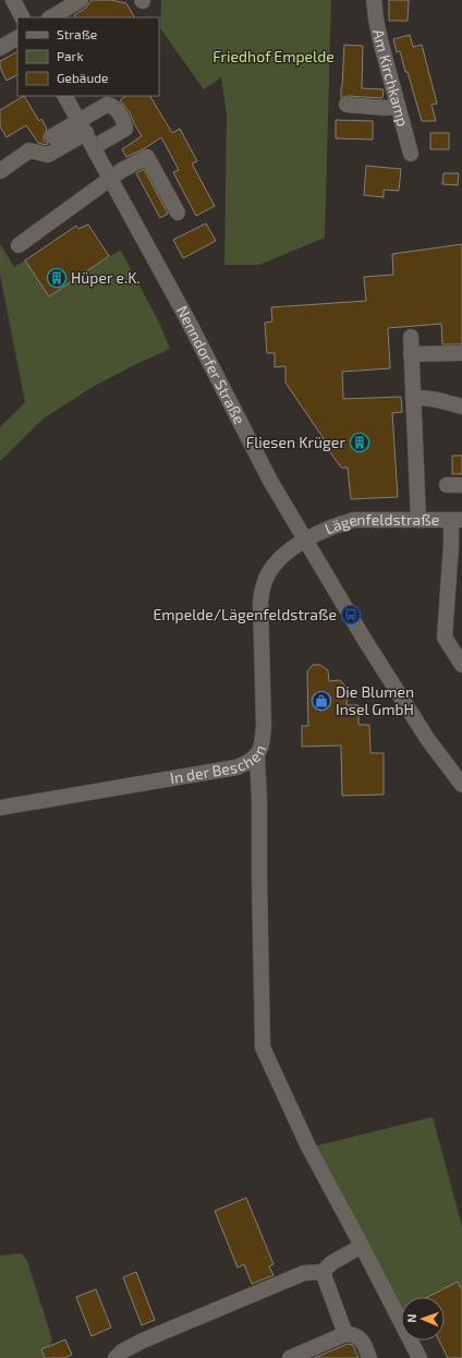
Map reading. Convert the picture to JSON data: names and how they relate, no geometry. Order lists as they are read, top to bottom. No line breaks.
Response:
{"streets":{"street":["Am Kirchkamp","Nenndorfer Straße","Lägenfeldstraße","In der Beschen"]},"crossings":[["Nenndorfer Straße","Lägenfeldstraße"],["Nenndorfer Straße","In der Beschen"],["Lägenfeldstraße","In der Beschen"]],"parks":["Friedhof Empelde"],"places":{"building":["Hüper e.K.","Fliesen Krüger"],"bus stop":["Empelde/Lägenfeldstraße"],"shop":["Die Blumen Insel GmbH"]},"legend":["Straße","Park","Gebäude"],"north":"left"}
